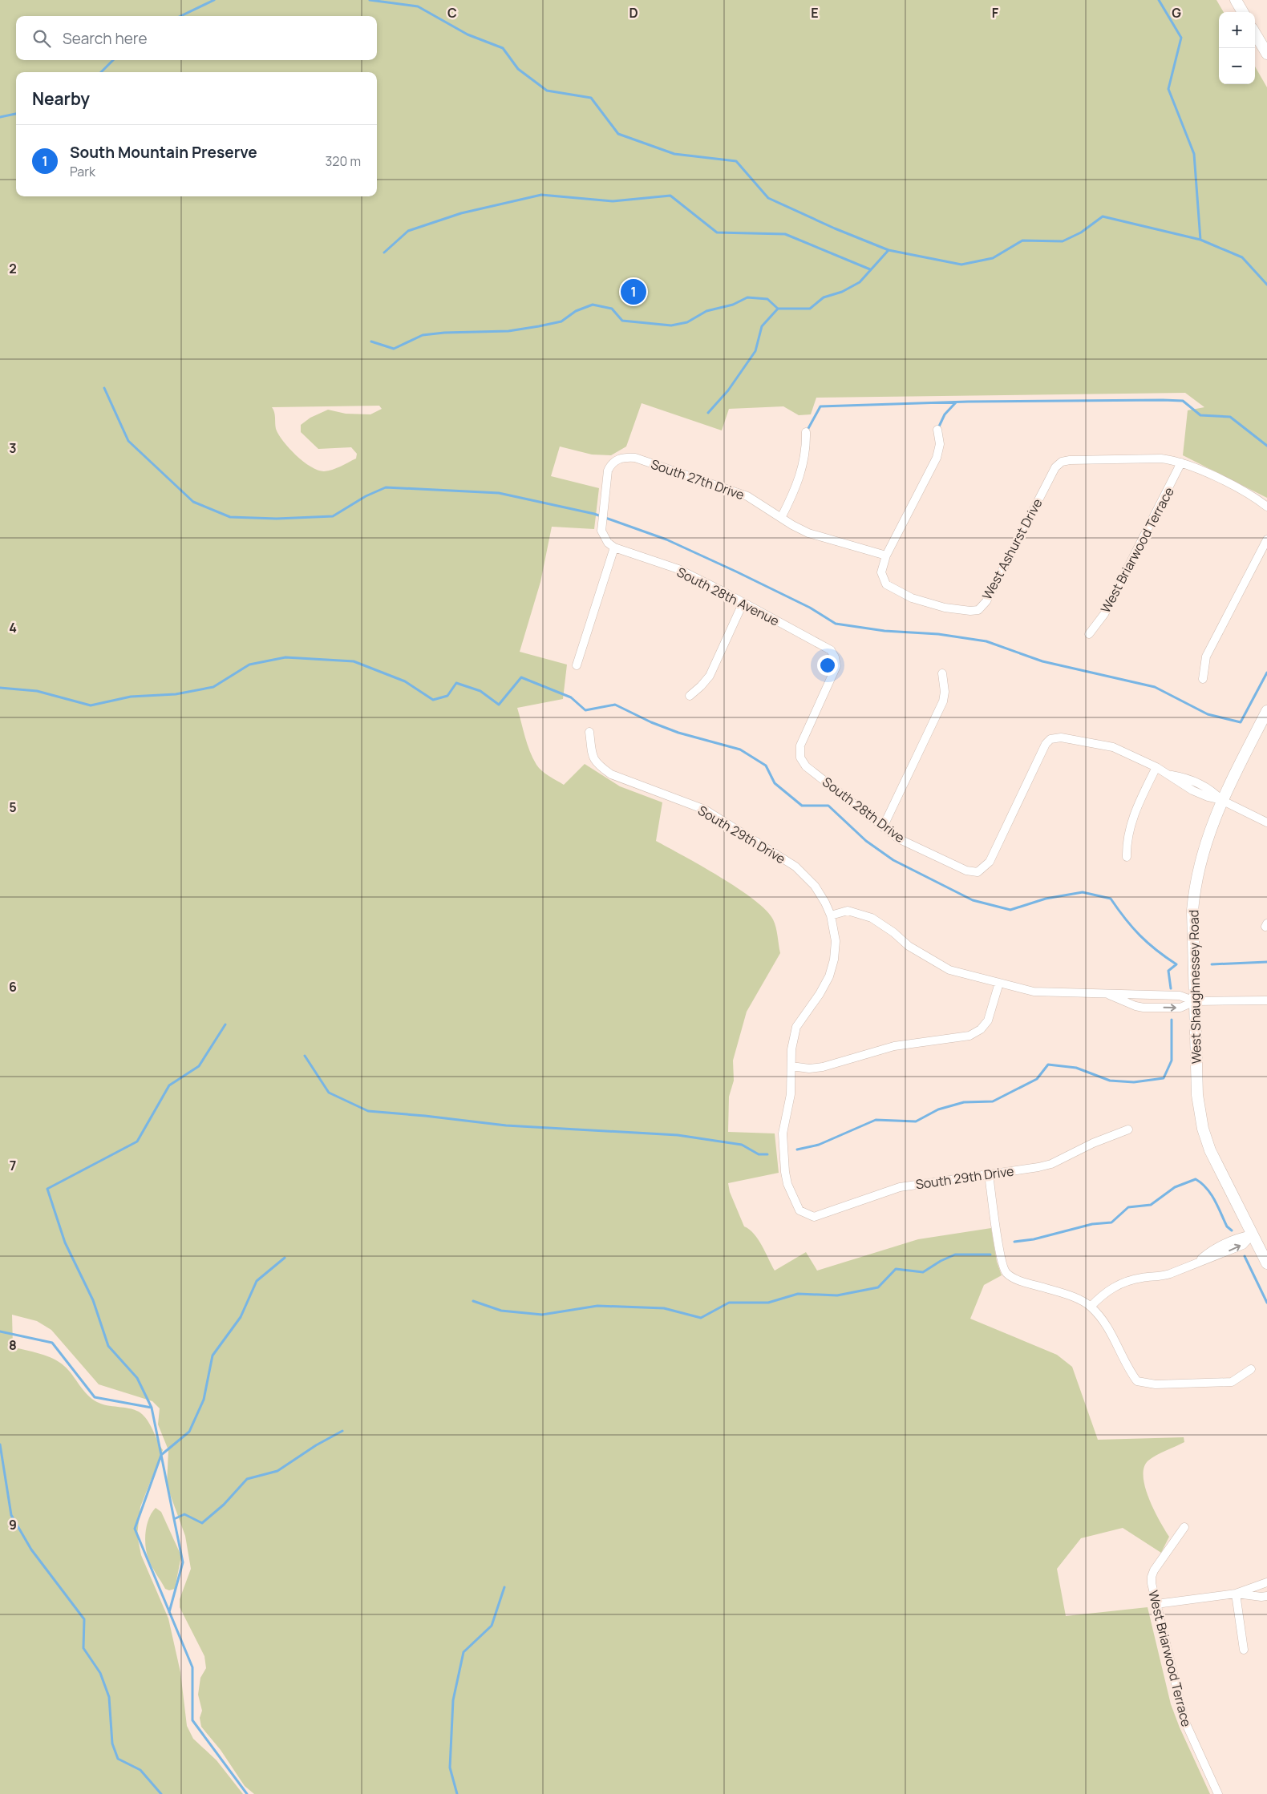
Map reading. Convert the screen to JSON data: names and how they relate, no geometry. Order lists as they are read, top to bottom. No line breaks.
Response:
{"streets":{"street":["South 27th Drive","West Ashurst Drive","West Briarwood Terrace","South 28th Avenue","South 28th Drive","South 29th Drive","West Shaughnessey Road"]},"crossings":[["South 27th Drive","West Ashurst Drive"],["South 27th Drive","South 28th Avenue"],["West Ashurst Drive","West Briarwood Terrace"],["South 28th Avenue","South 28th Drive"]],"page":{"map_buttons":["+","−"],"search":"Search here","heading":"Nearby","list":[{"mark":"1","name":"South Mountain Preserve","note":"Park","value":"320 m"}],"pins":"1"},"grid":{"columns":["C","D","E","F","G"],"rows":["2","3","4","5","6","7","8","9"]}}
